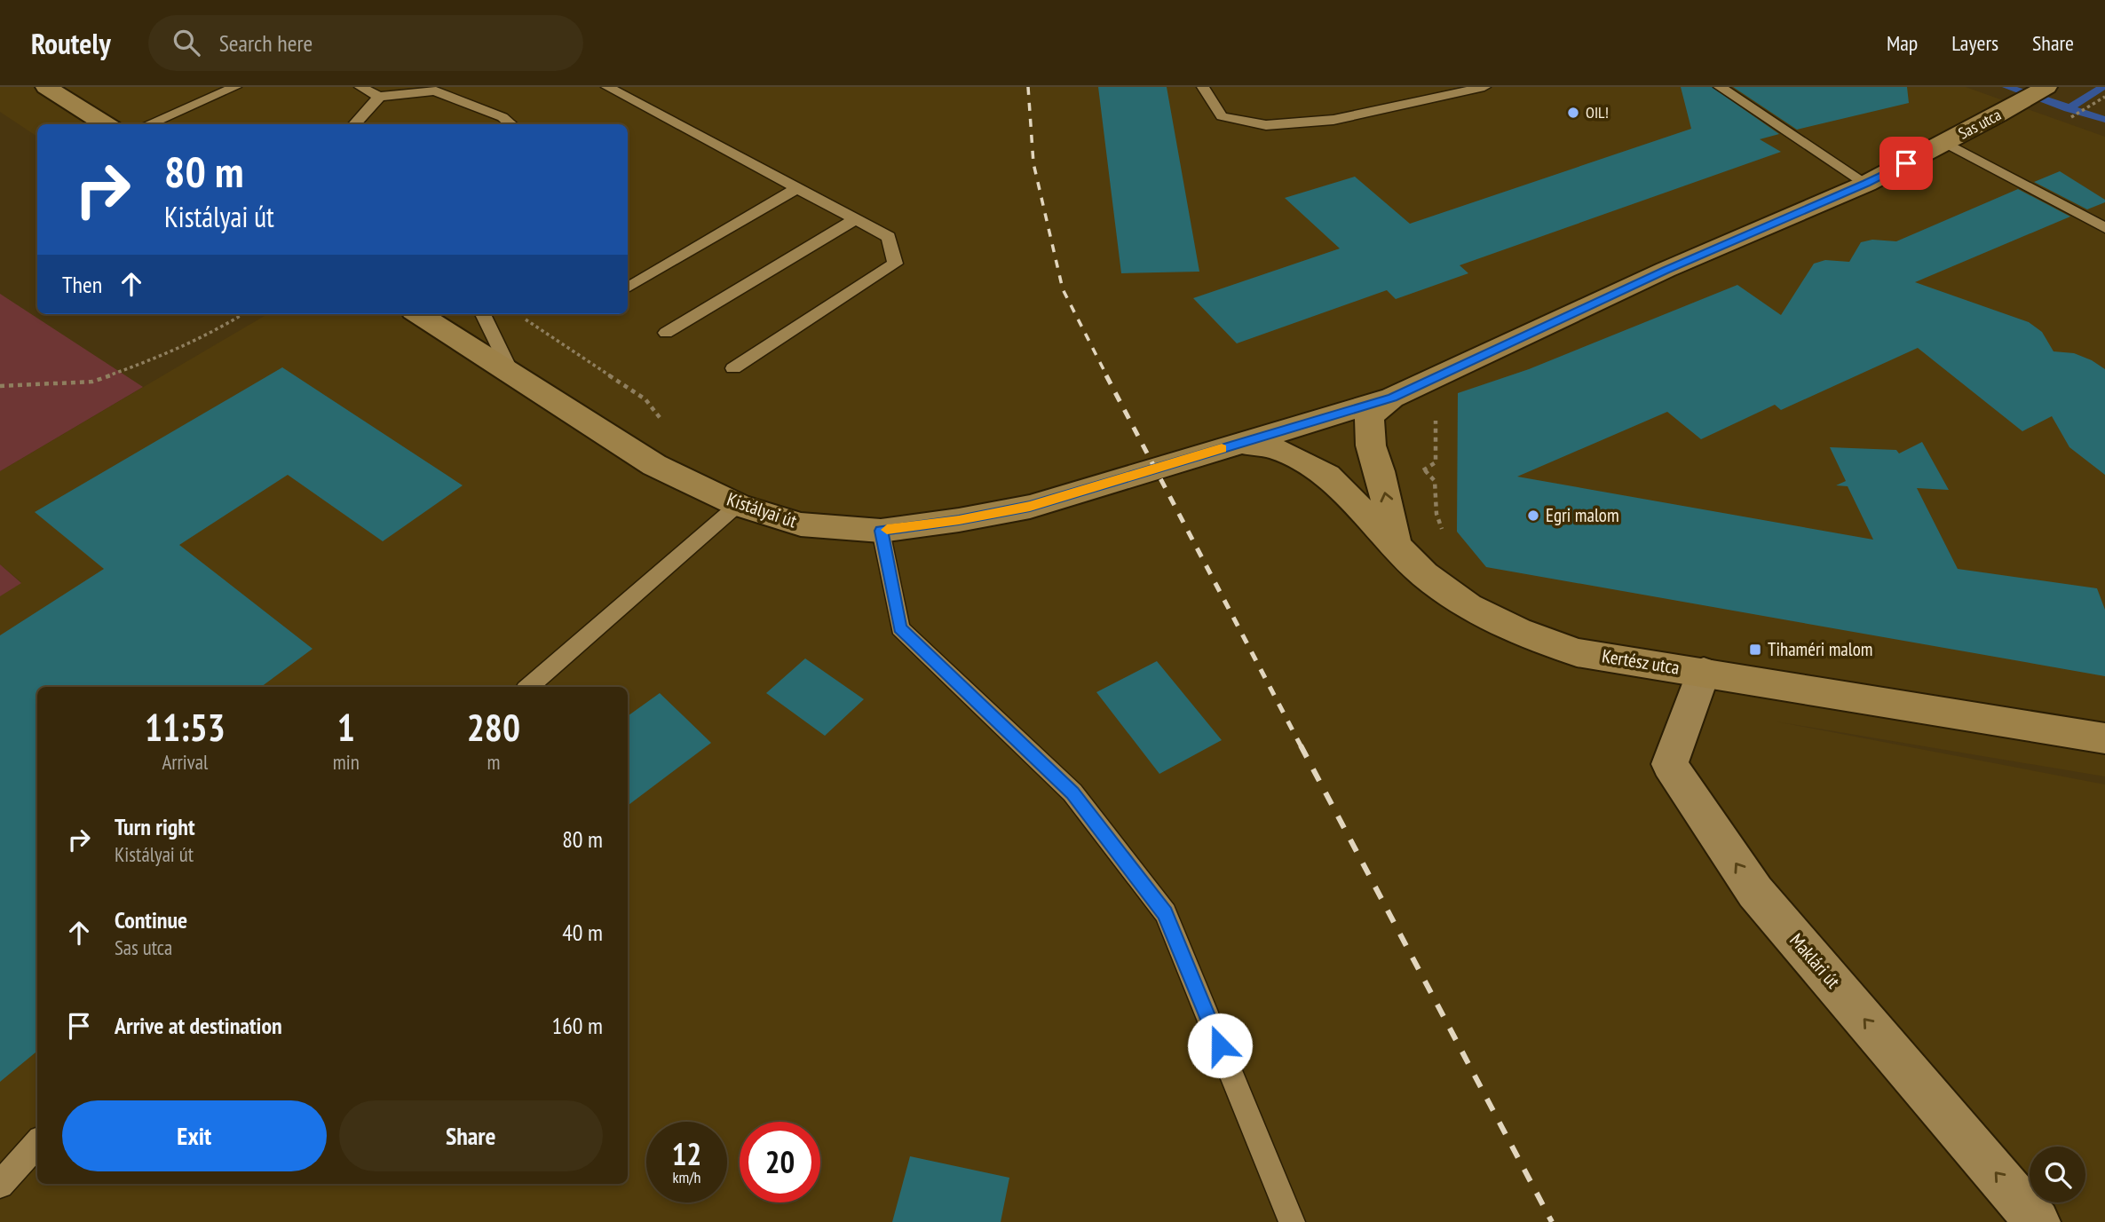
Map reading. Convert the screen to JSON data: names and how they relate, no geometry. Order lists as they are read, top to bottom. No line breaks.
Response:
{"streets":{"main road":["Sas utca","Kistályai út","Kertész utca"],"street":["Maklári út"]},"crossings":[["Sas utca","Kistályai út"],["Sas utca","Kertész utca"],["Kertész utca","Maklári út"]],"one_way":["Maklári út"],"places":{"other":["OIL!","Egri malom"],"transit":["Tihaméri malom"]},"page":{"header":"Routely","search":"Search here","nav":["Map","Layers","Share"],"turn":["80 m","Kistályai út"],"then":"Then","eta":["11:53","Arrival","1","min","280","m"],"list":[{"name":"Turn right","note":"Kistályai út","value":"80 m"},{"name":"Continue","note":"Sas utca","value":"40 m"},{"name":"Arrive at destination","value":"160 m"}],"buttons":["Exit","Share"],"speed":"12 km/h","limit":"20"}}
